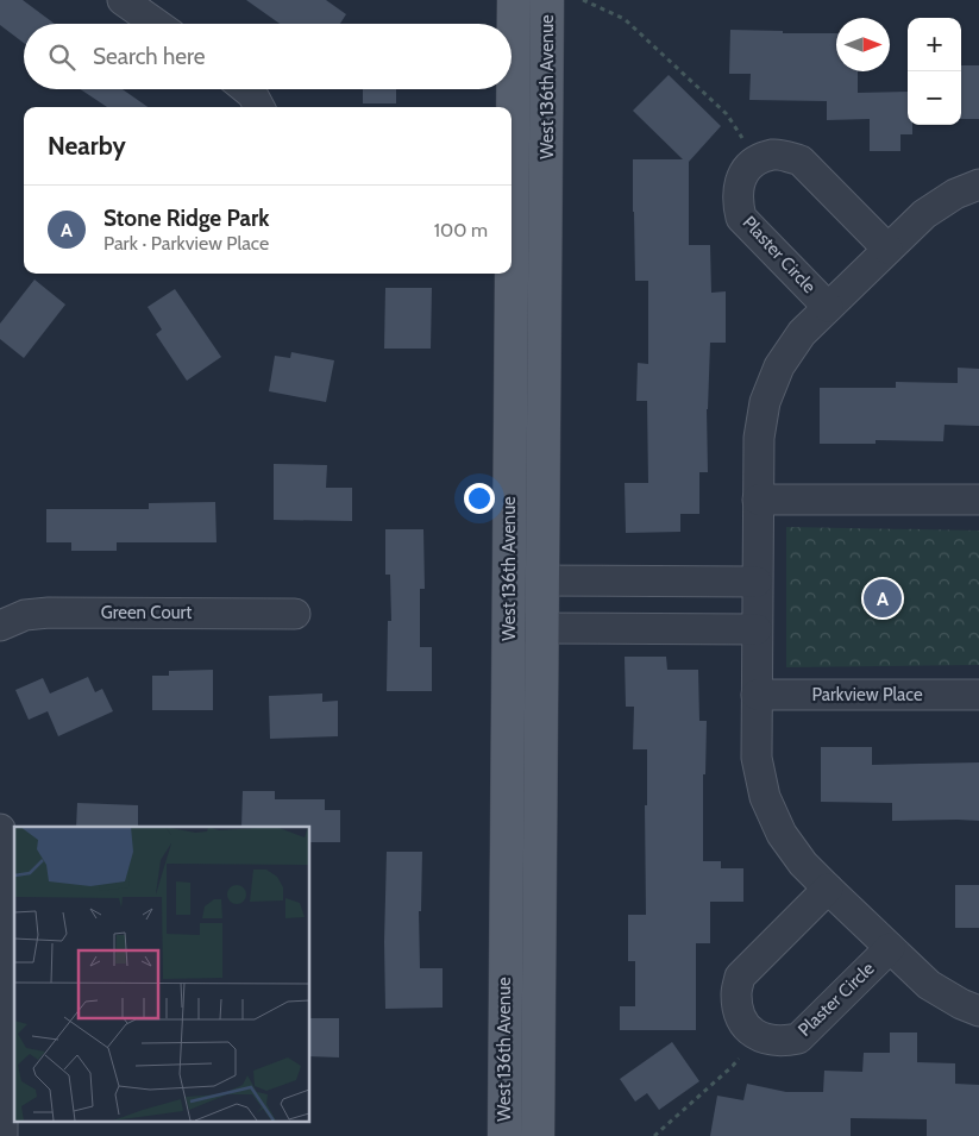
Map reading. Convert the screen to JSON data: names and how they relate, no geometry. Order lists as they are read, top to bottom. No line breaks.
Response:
{"streets":{"main road":["West 136th Avenue"],"street":["Plaster Circle","Green Court","Parkview Place"]},"crossings":[["Plaster Circle","Parkview Place"]],"north":"right","page":{"map_buttons":["+","−"],"search":"Search here","heading":"Nearby","list":[{"mark":"A","name":"Stone Ridge Park","note":"Park · Parkview Place","value":"100 m"}],"pins":"A"}}
